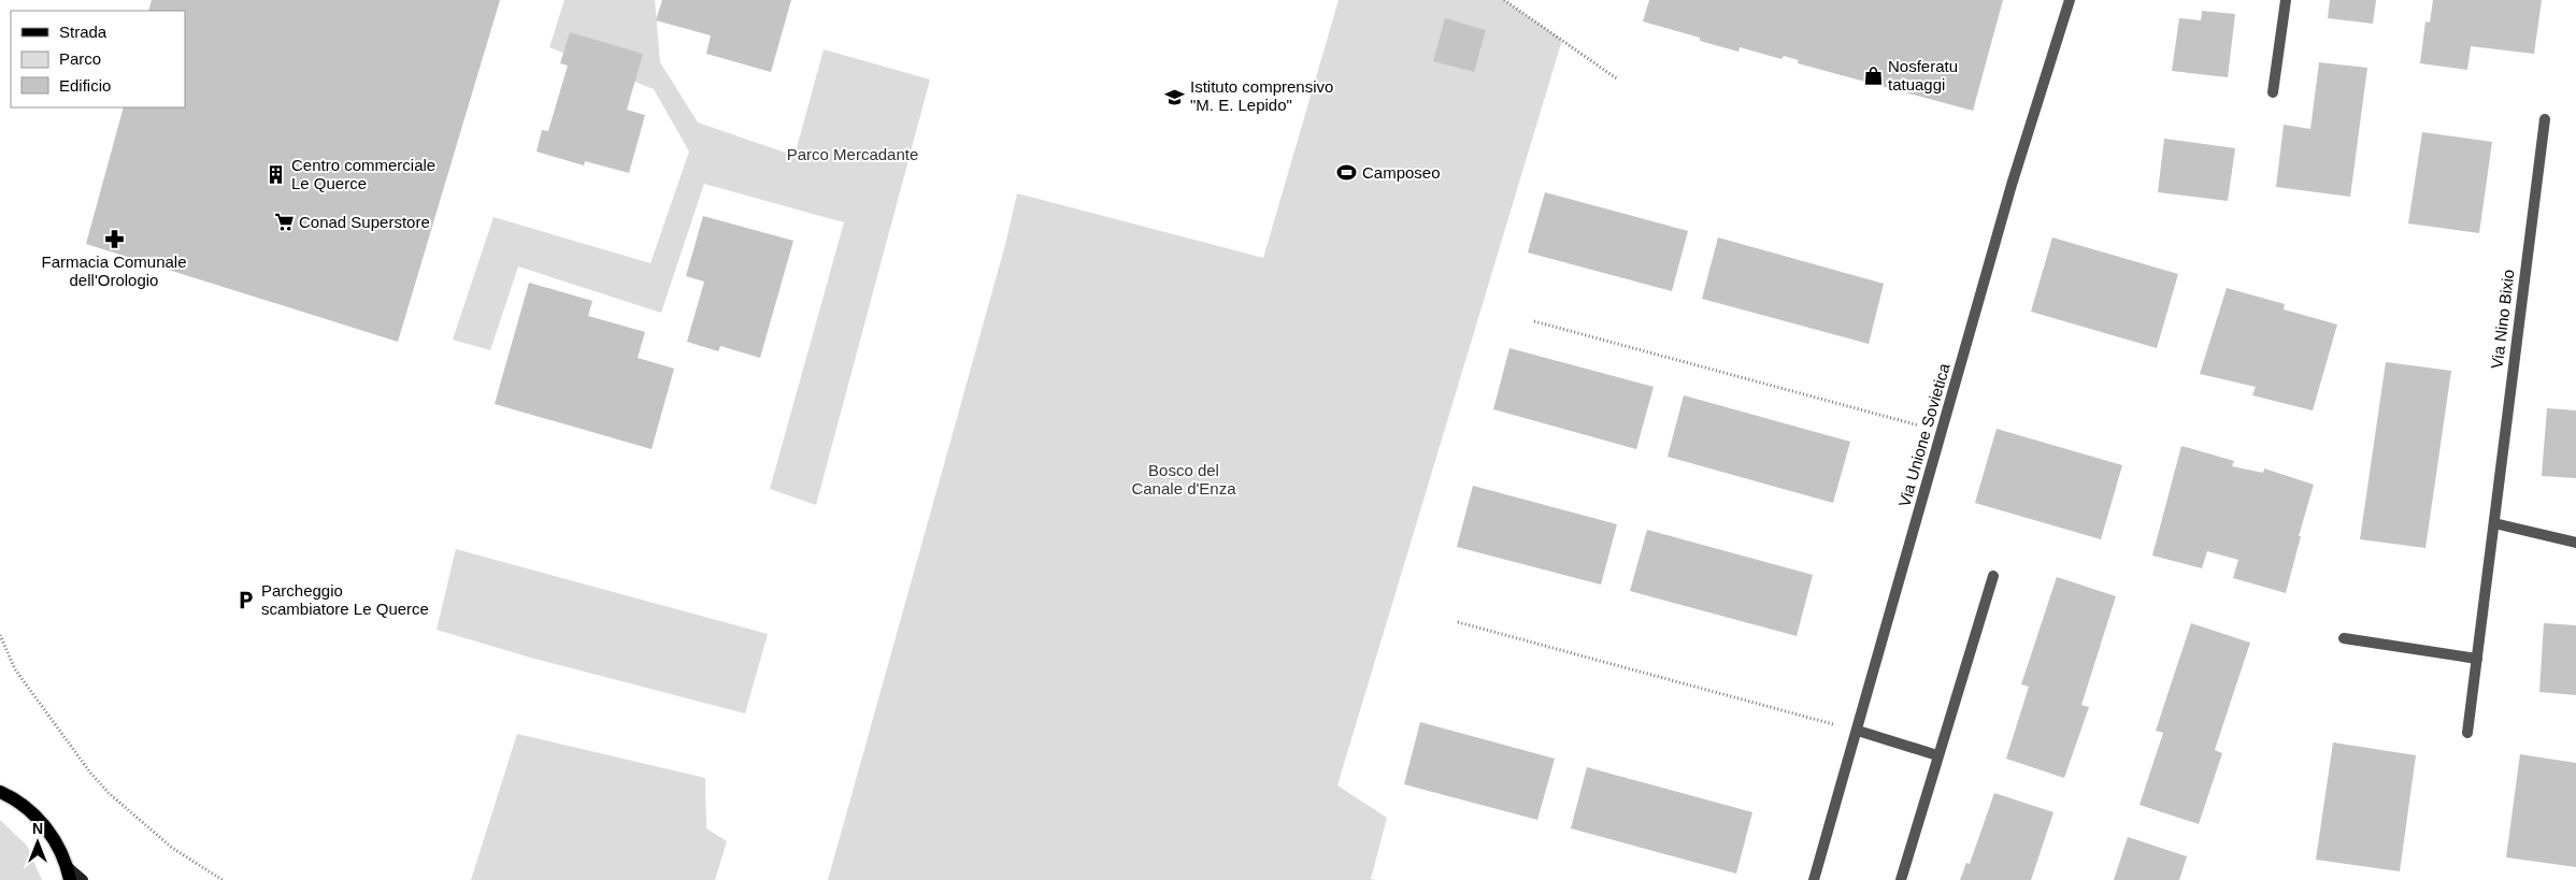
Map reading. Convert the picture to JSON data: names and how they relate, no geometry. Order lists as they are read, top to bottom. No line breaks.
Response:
{"streets":{"street":["Via Nino Bixio","Via Unione Sovietica"]},"parks":["Parco Mercadante","Bosco del Canale d'Enza"],"places":{"shop":["Nosferatu tatuaggi"],"school or university":["Istituto comprensivo \"M. E. Lepido\""],"sports":["Camposeo"],"building":["Centro commerciale Le Querce"],"supermarket":["Conad Superstore"],"pharmacy":["Farmacia Comunale dell'Orologio"],"parking":["Parcheggio scambiatore Le Querce"]},"legend":["Strada","Parco","Edificio"],"north":"top"}
